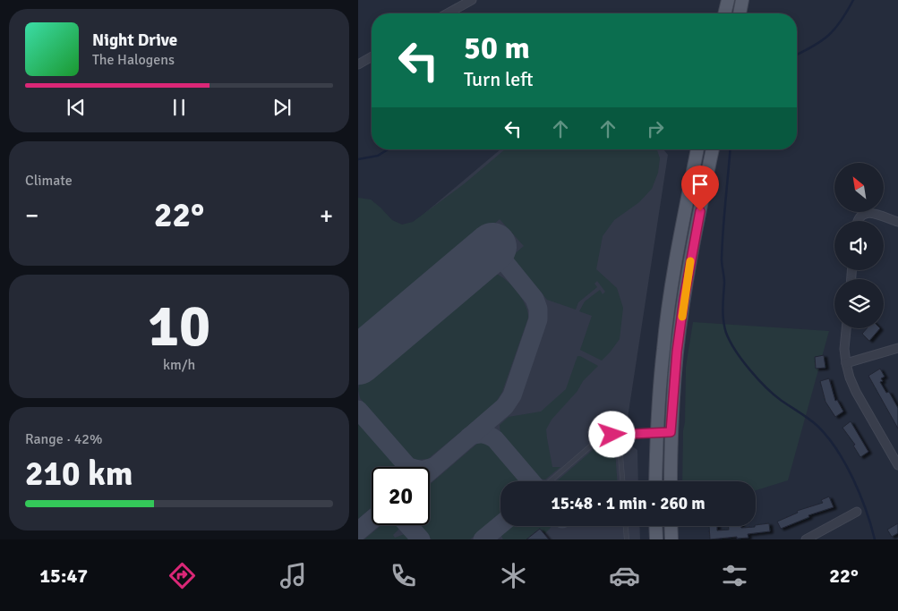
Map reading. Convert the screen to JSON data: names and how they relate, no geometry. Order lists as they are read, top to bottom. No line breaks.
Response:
{"north":"top left","page":{"turn":["50 m","Turn left"],"song":["Night Drive","The Halogens"],"tile":["Climate",["10","km/h"],["Range · 42%","210 km"]],"heat":["−","22°","+"],"limit":"20","trip":"15:48 · 1 min · 260 m","tabs":["15:47","22°"]}}
